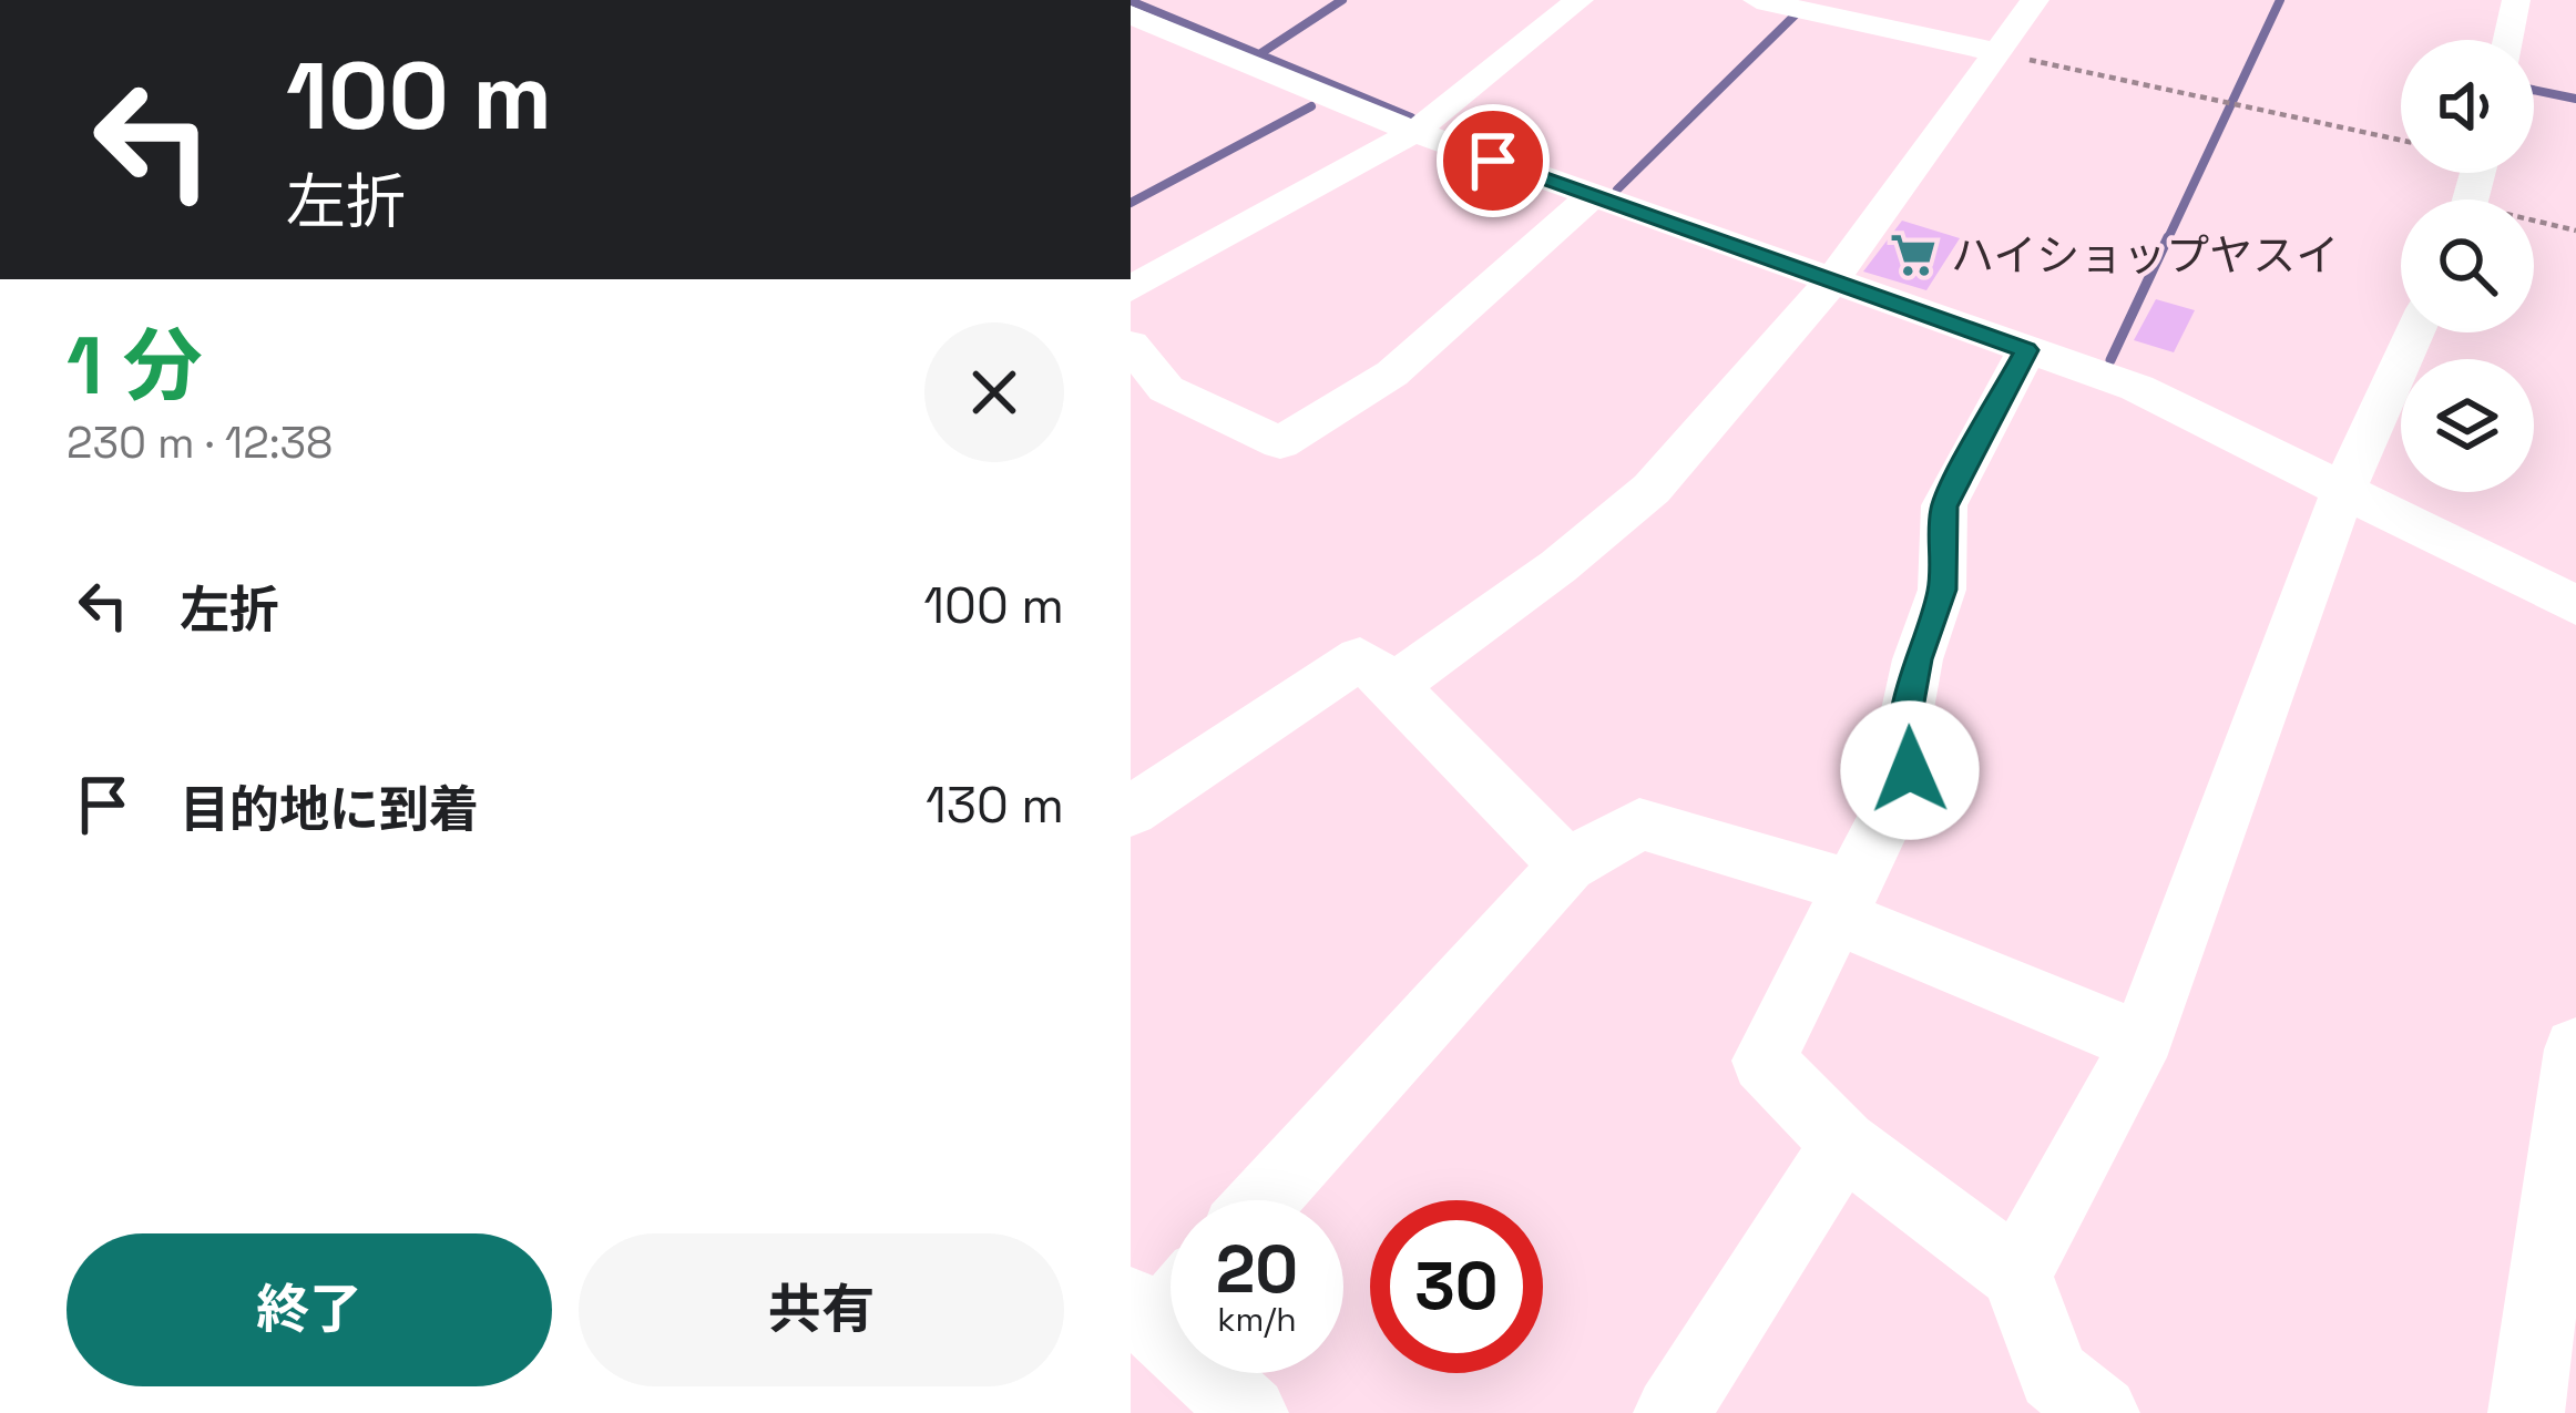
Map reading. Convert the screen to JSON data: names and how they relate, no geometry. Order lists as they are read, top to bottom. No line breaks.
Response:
{"places":{"supermarket":["ハイショップヤスイ"]},"page":{"turn":["100 m","左折"],"heading":["1 分","230 m · 12:38"],"list":[{"name":"左折","value":"100 m"},{"name":"目的地に到着","value":"130 m"}],"speed":"20 km/h","limit":"30","buttons":["終了","共有"]}}
